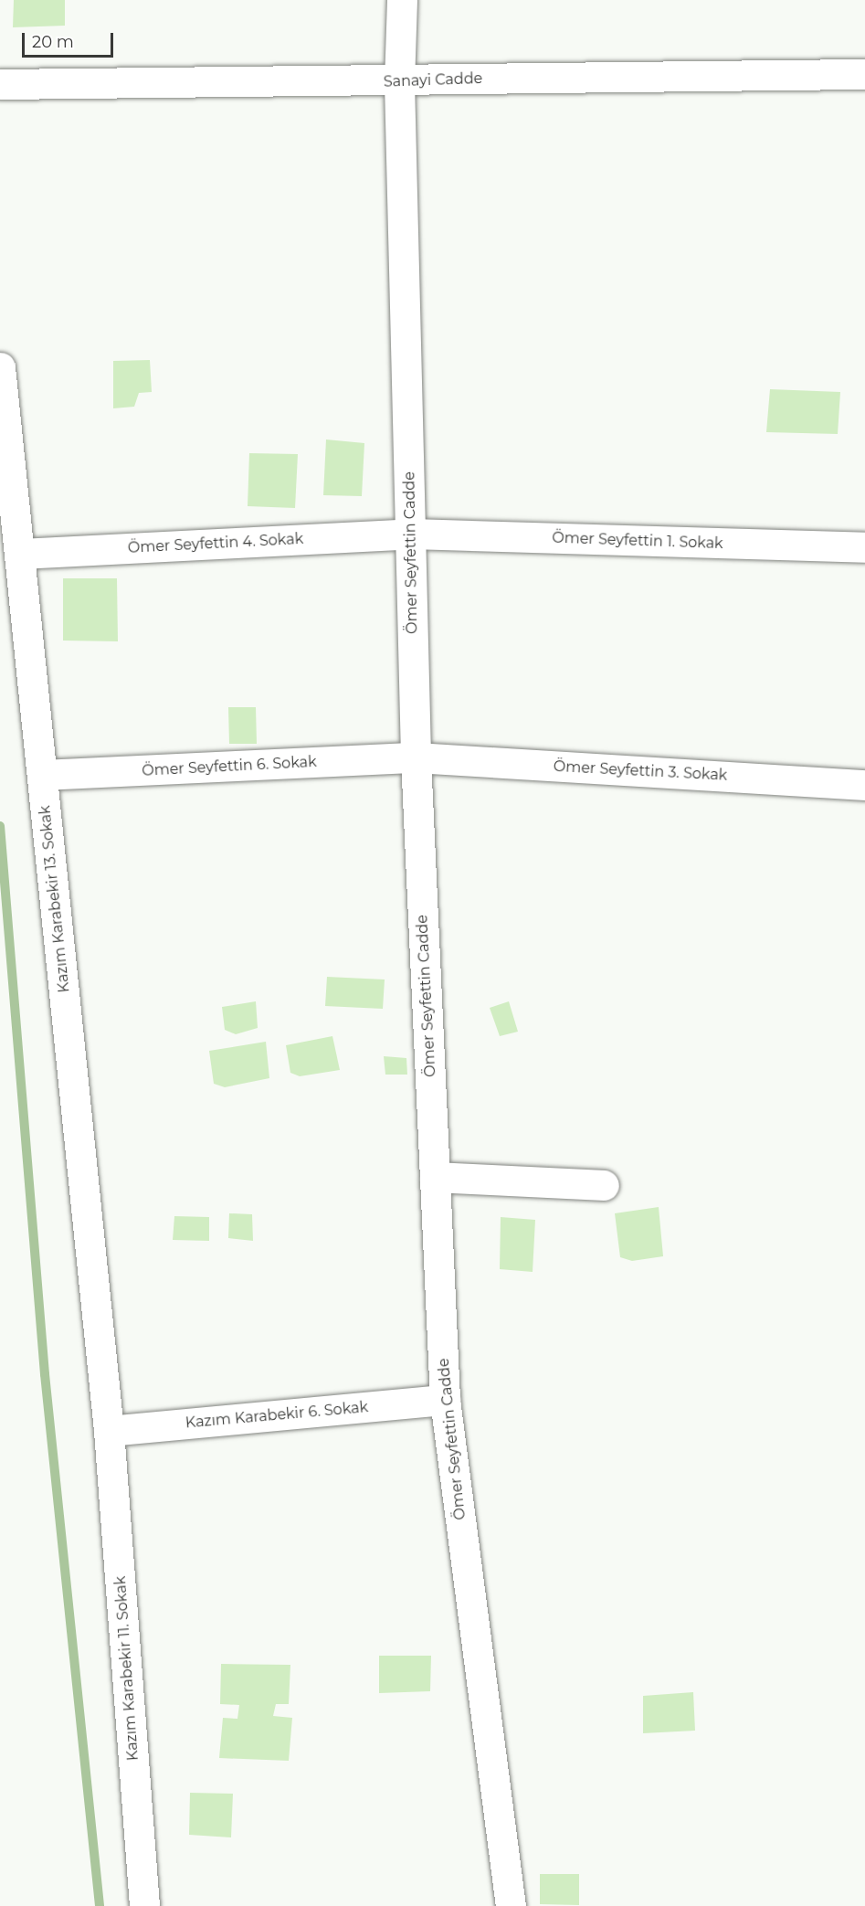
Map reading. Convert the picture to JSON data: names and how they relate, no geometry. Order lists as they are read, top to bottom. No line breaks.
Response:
{"streets":{"street":["Sanayi Cadde","Ömer Seyfettin 1. Sokak","Ömer Seyfettin 4. Sokak","Ömer Seyfettin Cadde","Ömer Seyfettin 6. Sokak","Ömer Seyfettin 3. Sokak","Kazım Karabekir 13. Sokak","Kazım Karabekir 6. Sokak","Kazım Karabekir 11. Sokak"]},"crossings":[["Sanayi Cadde","Ömer Seyfettin Cadde"],["Ömer Seyfettin 1. Sokak","Ömer Seyfettin 4. Sokak"],["Ömer Seyfettin 1. Sokak","Ömer Seyfettin Cadde"],["Ömer Seyfettin 4. Sokak","Ömer Seyfettin Cadde"],["Ömer Seyfettin 4. Sokak","Kazım Karabekir 13. Sokak"],["Ömer Seyfettin Cadde","Ömer Seyfettin 6. Sokak"],["Ömer Seyfettin Cadde","Ömer Seyfettin 3. Sokak"],["Ömer Seyfettin Cadde","Kazım Karabekir 6. Sokak"],["Ömer Seyfettin 6. Sokak","Ömer Seyfettin 3. Sokak"],["Ömer Seyfettin 6. Sokak","Kazım Karabekir 13. Sokak"],["Kazım Karabekir 13. Sokak","Kazım Karabekir 6. Sokak"],["Kazım Karabekir 13. Sokak","Kazım Karabekir 11. Sokak"],["Kazım Karabekir 6. Sokak","Kazım Karabekir 11. Sokak"]],"scale_bar":"20 m"}
